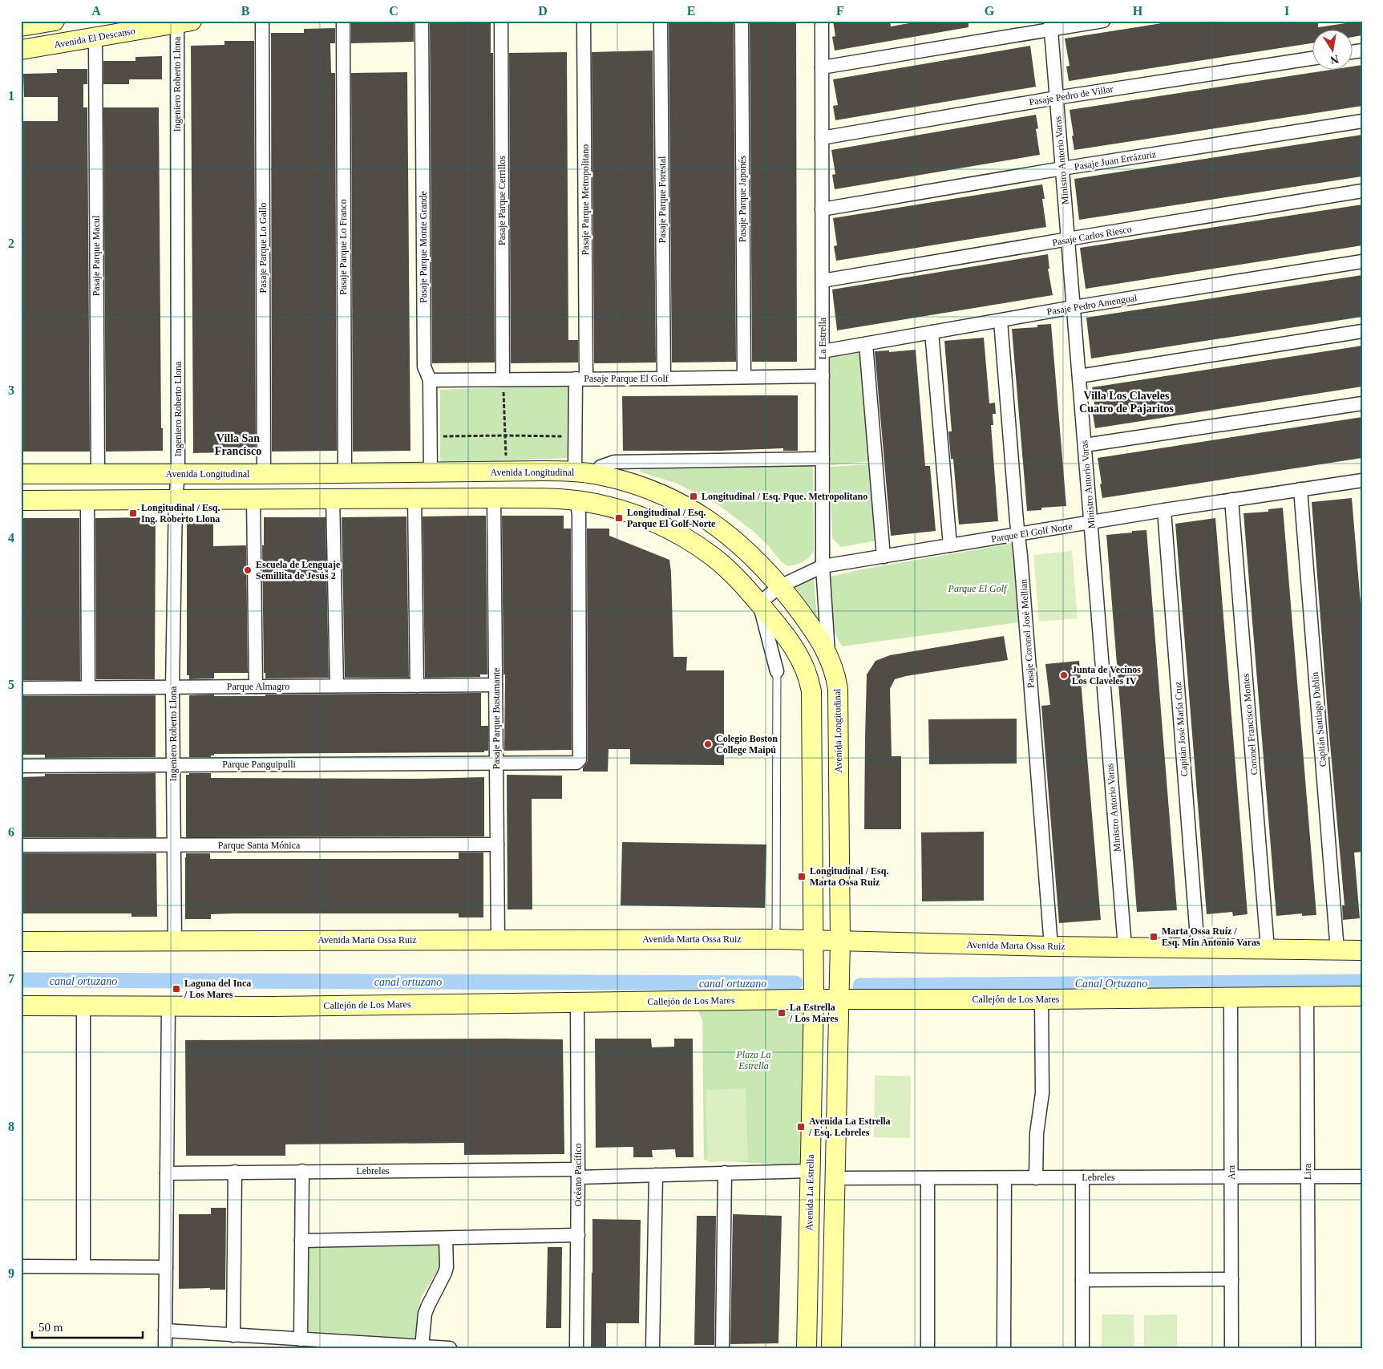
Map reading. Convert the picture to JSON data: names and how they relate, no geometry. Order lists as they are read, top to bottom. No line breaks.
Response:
{"streets":{"main road":["Avenida El Descanso","Avenida Longitudinal","Avenida Marta Ossa Ruiz","Callejón de Los Mares","Avenida La Estrella"],"street":["Ingeniero Roberto Llona","Pasaje Pedro de Villar","Ministro Antorio Varas","Pasaje Juan Errázuriz","Pasaje Parque Japonés","Pasaje Parque Metropolitano","Pasaje Parque Forestal","Pasaje Parque Cerrillos","Pasaje Carlos Riesco","Pasaje Parque Lo Franco","Pasaje Parque Monte Grande","Pasaje Parque Lo Gallo","Pasaje Parque Macul","Pasaje Pedro Amengual","La Estrella","Pasaje Parque El Golf","Parque El Golf Norte","Pasaje Coronel José Mellian","Parque Almagro","Pasaje Parque Bustamante","Capitán Santiago Dublín","Coronel Francisco Montes","Capitán José María Cruz","Parque Panguipulli","Parque Santa Mónica","Lebreles","Lira","Ara","Océano Pacífico"]},"crossings":[["Avenida El Descanso","Ingeniero Roberto Llona"],["Avenida El Descanso","Pasaje Parque Macul"],["Ingeniero Roberto Llona","Avenida Longitudinal"],["Ingeniero Roberto Llona","Parque Almagro"],["Ingeniero Roberto Llona","Parque Panguipulli"],["Ingeniero Roberto Llona","Parque Santa Mónica"],["Ingeniero Roberto Llona","Avenida Marta Ossa Ruiz"],["Pasaje Pedro de Villar","Ministro Antorio Varas"],["Pasaje Pedro de Villar","La Estrella"],["Ministro Antorio Varas","Pasaje Juan Errázuriz"],["Ministro Antorio Varas","Pasaje Carlos Riesco"],["Ministro Antorio Varas","Pasaje Pedro Amengual"],["Ministro Antorio Varas","Parque El Golf Norte"],["Ministro Antorio Varas","Avenida Marta Ossa Ruiz"],["Pasaje Juan Errázuriz","La Estrella"],["Pasaje Parque Japonés","Pasaje Parque El Golf"],["Pasaje Parque Metropolitano","Pasaje Parque El Golf"],["Pasaje Parque Metropolitano","Avenida Longitudinal"],["Pasaje Parque Forestal","Pasaje Parque El Golf"],["Pasaje Parque Cerrillos","Pasaje Parque El Golf"],["Pasaje Carlos Riesco","La Estrella"],["Pasaje Parque Lo Franco","Avenida Longitudinal"],["Pasaje Parque Monte Grande","Pasaje Parque El Golf"],["Pasaje Parque Monte Grande","Avenida Longitudinal"],["Pasaje Parque Lo Gallo","Avenida Longitudinal"],["Pasaje Parque Macul","Avenida Longitudinal"],["Pasaje Pedro Amengual","La Estrella"],["Pasaje Pedro Amengual","Pasaje Coronel José Mellian"],["La Estrella","Pasaje Parque El Golf"],["La Estrella","Avenida Longitudinal"],["La Estrella","Parque El Golf Norte"],["Avenida Longitudinal","Parque El Golf Norte"],["Avenida Longitudinal","Avenida Marta Ossa Ruiz"],["Parque El Golf Norte","Pasaje Coronel José Mellian"],["Parque El Golf Norte","Capitán Santiago Dublín"],["Parque El Golf Norte","Coronel Francisco Montes"],["Parque El Golf Norte","Capitán José María Cruz"],["Pasaje Coronel José Mellian","Avenida Marta Ossa Ruiz"],["Parque Almagro","Pasaje Parque Bustamante"],["Pasaje Parque Bustamante","Parque Panguipulli"],["Pasaje Parque Bustamante","Parque Santa Mónica"],["Pasaje Parque Bustamante","Avenida Marta Ossa Ruiz"],["Capitán Santiago Dublín","Avenida Marta Ossa Ruiz"],["Coronel Francisco Montes","Avenida Marta Ossa Ruiz"],["Capitán José María Cruz","Avenida Marta Ossa Ruiz"],["Avenida Marta Ossa Ruiz","Avenida La Estrella"],["Callejón de Los Mares","Lira"],["Callejón de Los Mares","Ara"],["Callejón de Los Mares","Océano Pacífico"],["Callejón de Los Mares","Avenida La Estrella"],["Lebreles","Lira"],["Lebreles","Ara"],["Lebreles","Océano Pacífico"],["Lebreles","Avenida La Estrella"]],"districts":["Villa Los Claveles Cuatro de Pajaritos","Villa San Francisco"],"water":["canal ortuzano","Canal Ortuzano"],"parks":["Parque El Golf","Plaza La Estrella"],"places":{"transit":["Longitudinal / Esq. Pque. Metropolitano","Longitudinal / Esq. Ing. Roberto Llona","Longitudinal / Esq. Parque El Golf-Norte","Longitudinal / Esq. Marta Ossa Ruiz","Marta Ossa Ruíz / Esq. Min Antonio Varas","Laguna del Inca / Los Mares","La Estrella / Los Mares","Avenida La Estrella / Esq. Lebreles"],"other":["Escuela de Lenguaje Semillita de Jesús 2","Junta de Vecinos Los Claveles IV","Colegio Boston College Maipú"]},"scale_bar":"50 m","north":"bottom","grid":{"columns":["A","B","C","D","E","F","G","H","I"],"rows":["1","2","3","4","5","6","7","8","9"]}}
